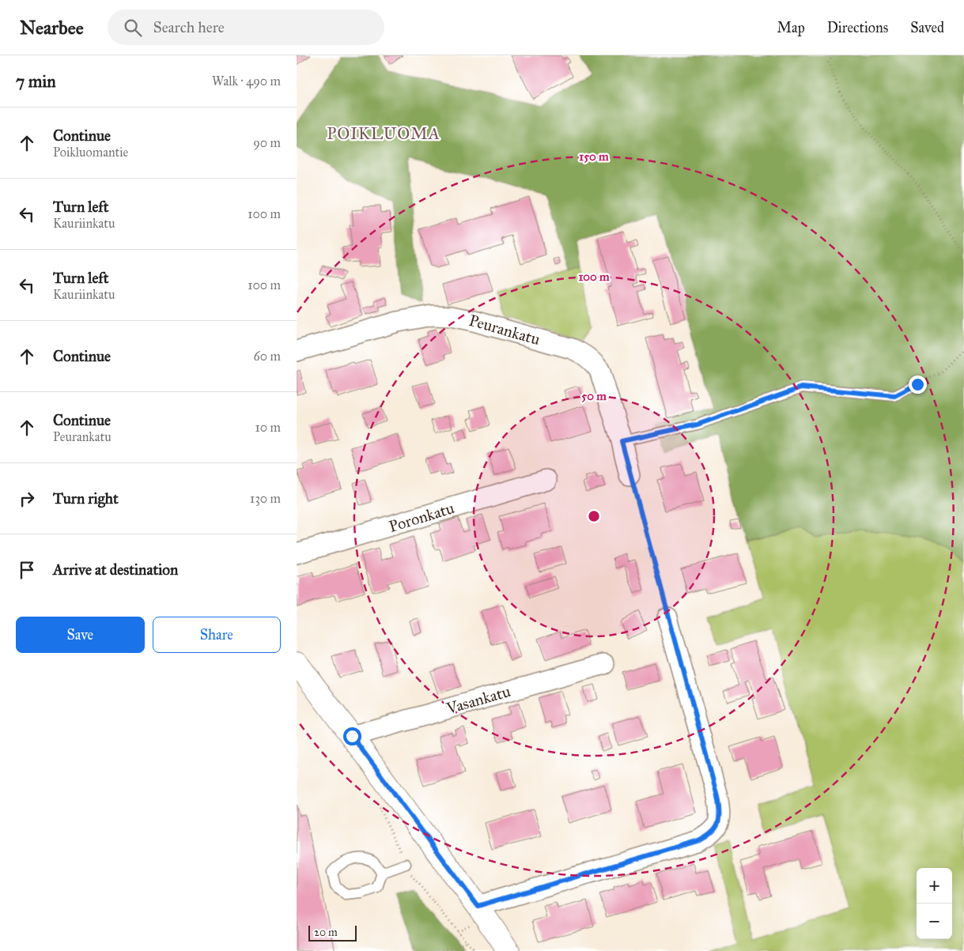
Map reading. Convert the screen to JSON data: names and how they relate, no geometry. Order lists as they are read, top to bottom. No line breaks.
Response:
{"streets":{"street":["Peurankatu","Poronkatu","Vasankatu"]},"districts":["POIKLUOMA"],"scale_bar":"20 m","page":{"header":"Nearbee","search":"Search here","nav":["Map","Directions","Saved"],"heading":["7 min","Walk · 490 m"],"list":[["Continue","Poikluomantie","90 m"],["Turn left","Kauriinkatu","100 m"],["Turn left","Kauriinkatu","100 m"],["Continue","60 m"],["Continue","Peurankatu","10 m"],["Turn right","130 m"],"Arrive at destination"],"buttons":["Save","Share"],"map_buttons":["+","−"],"scale":"20 m"},"rings":["150 m","100 m","50 m"]}
